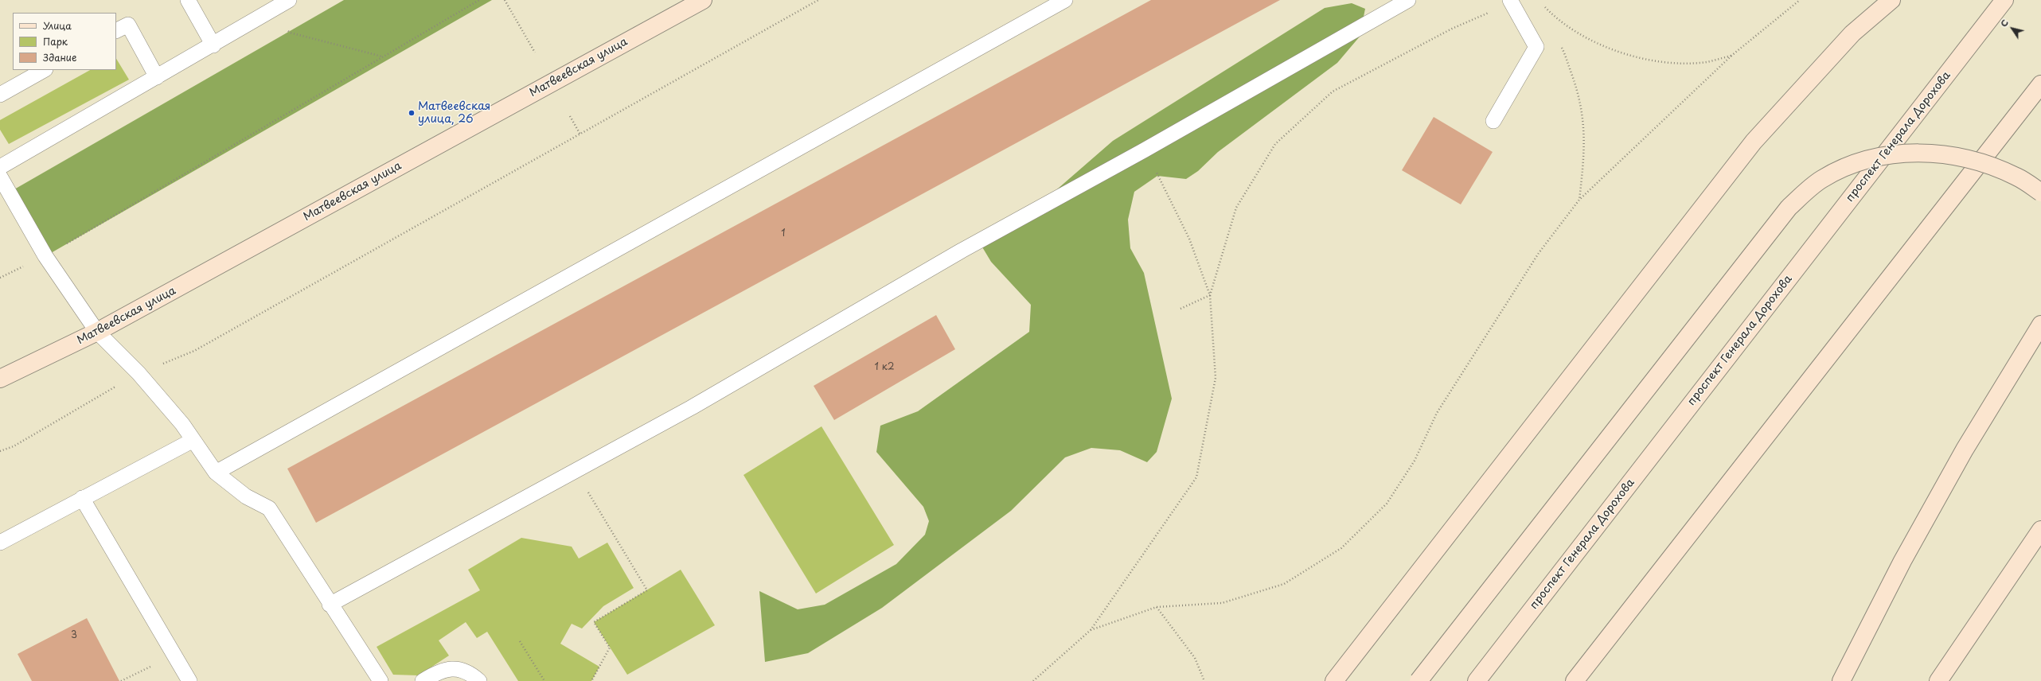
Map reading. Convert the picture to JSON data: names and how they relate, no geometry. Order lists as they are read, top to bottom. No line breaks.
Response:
{"streets":{"main road":["Матвеевская улица","проспект Генерала Дорохова"]},"places":["Матвеевская улица, 26"],"house_numbers":["1","1 к2","3"],"legend":["Улица","Парк","Здание"],"north":"top left"}
